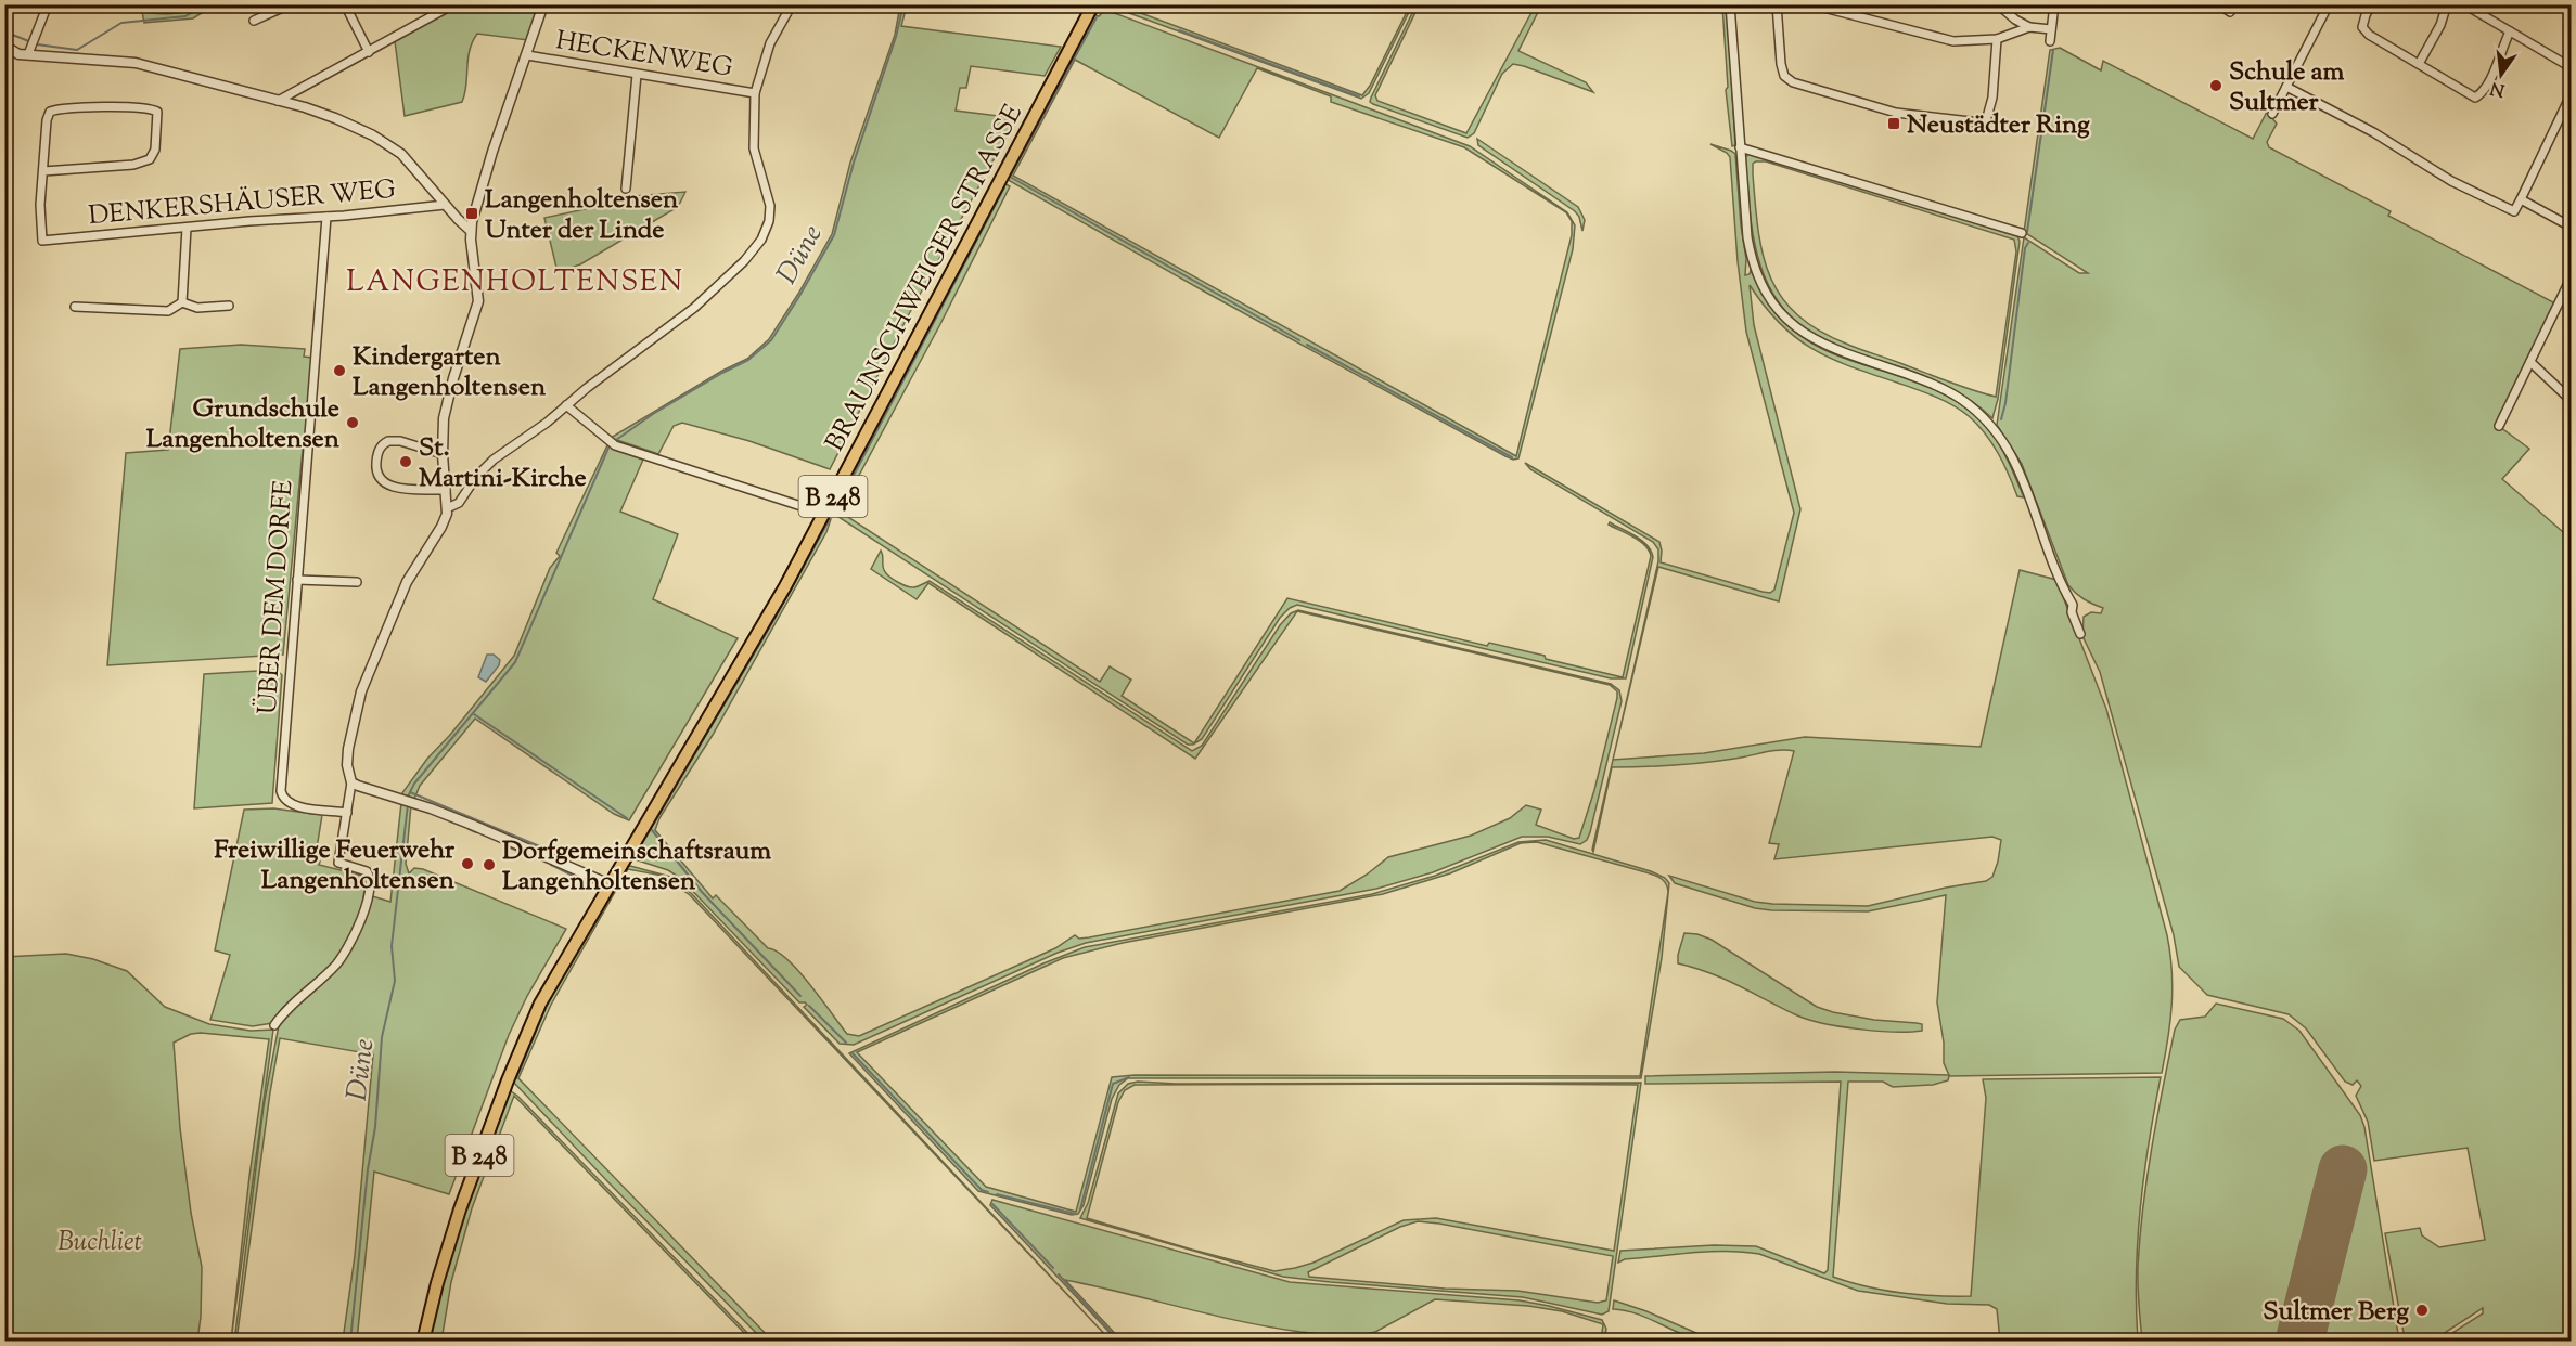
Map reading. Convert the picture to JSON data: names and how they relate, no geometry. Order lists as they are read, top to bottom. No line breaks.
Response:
{"streets":{"main road":["BRAUNSCHWEIGER STRASSE","B 248"],"street":["HECKENWEG","DENKERSHÄUSER WEG","ÜBER DEM DORFE"]},"crossings":[["DENKERSHÄUSER WEG","ÜBER DEM DORFE"]],"districts":["LANGENHOLTENSEN"],"water":["Düne"],"parks":["Buchliet"],"places":{"other":["Schule am Sultmer","Kindergarten Langenholtensen","Grundschule Langenholtensen","St. Martini-Kirche","Freiwillige Feuerwehr Langenholtensen","Dorfgemeinschaftsraum Langenholtensen","Sultmer Berg"],"transit":["Neustädter Ring","Langenholtensen Unter der Linde"]},"north":"bottom"}
